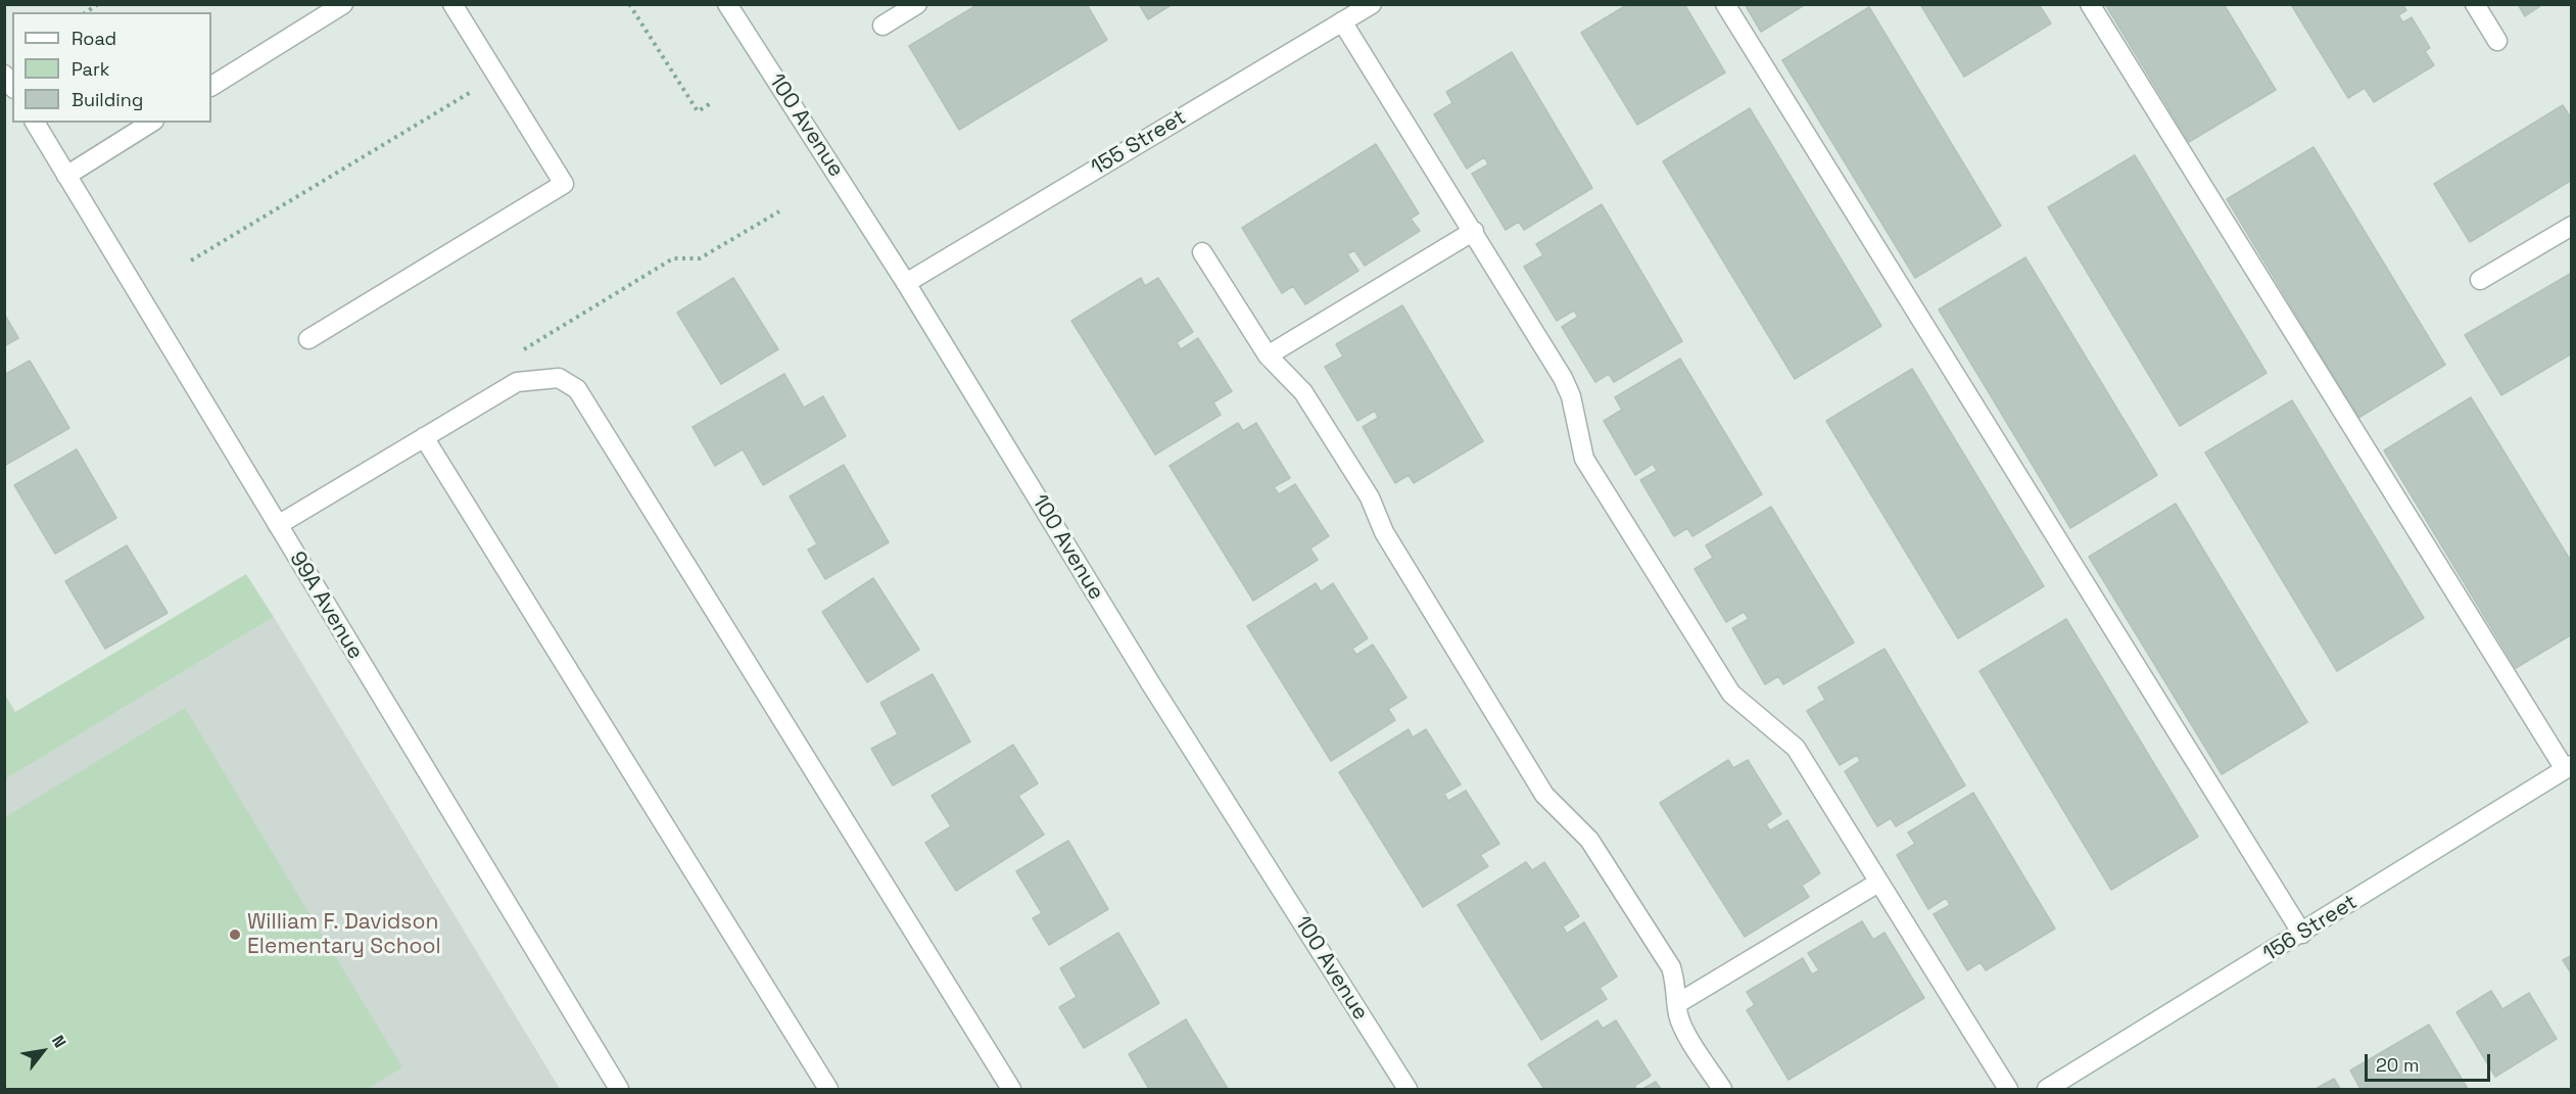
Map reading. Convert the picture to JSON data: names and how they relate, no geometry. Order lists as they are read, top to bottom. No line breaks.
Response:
{"streets":{"main road":["100 Avenue","155 Street","99A Avenue","156 Street"]},"crossings":[["100 Avenue","155 Street"]],"places":["William F. Davidson Elementary School"],"legend":["Road","Park","Building"],"scale_bar":"20 m","north":"top right"}
